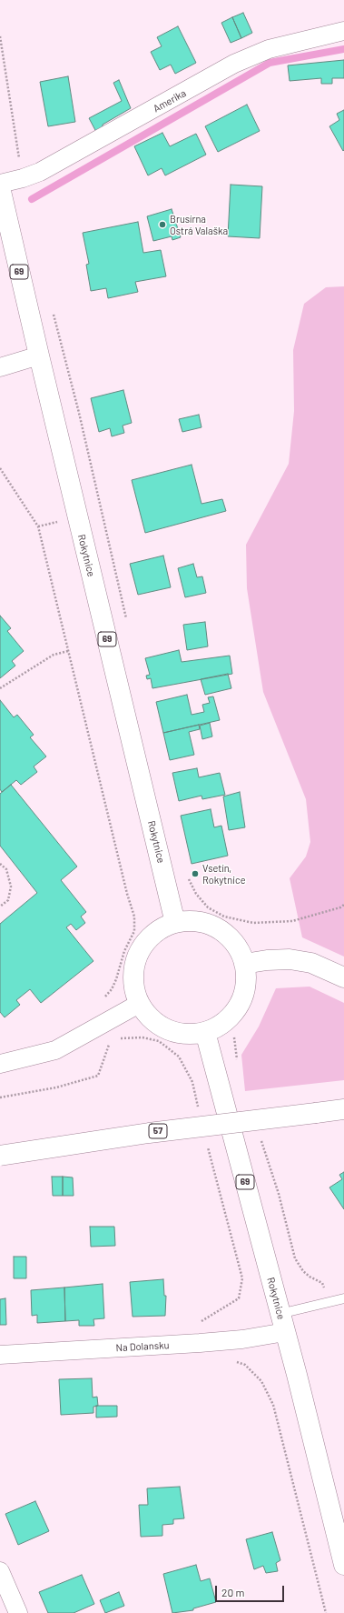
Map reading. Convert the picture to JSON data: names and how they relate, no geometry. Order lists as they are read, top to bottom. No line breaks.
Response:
{"streets":{"main road":["69","Rokytnice","57"],"street":["Amerika","Na Dolansku"]},"crossings":[["Rokytnice","Na Dolansku"]],"places":["Brusírna Ostrá Valaška","Vsetín, Rokytnice"],"scale_bar":"20 m"}
